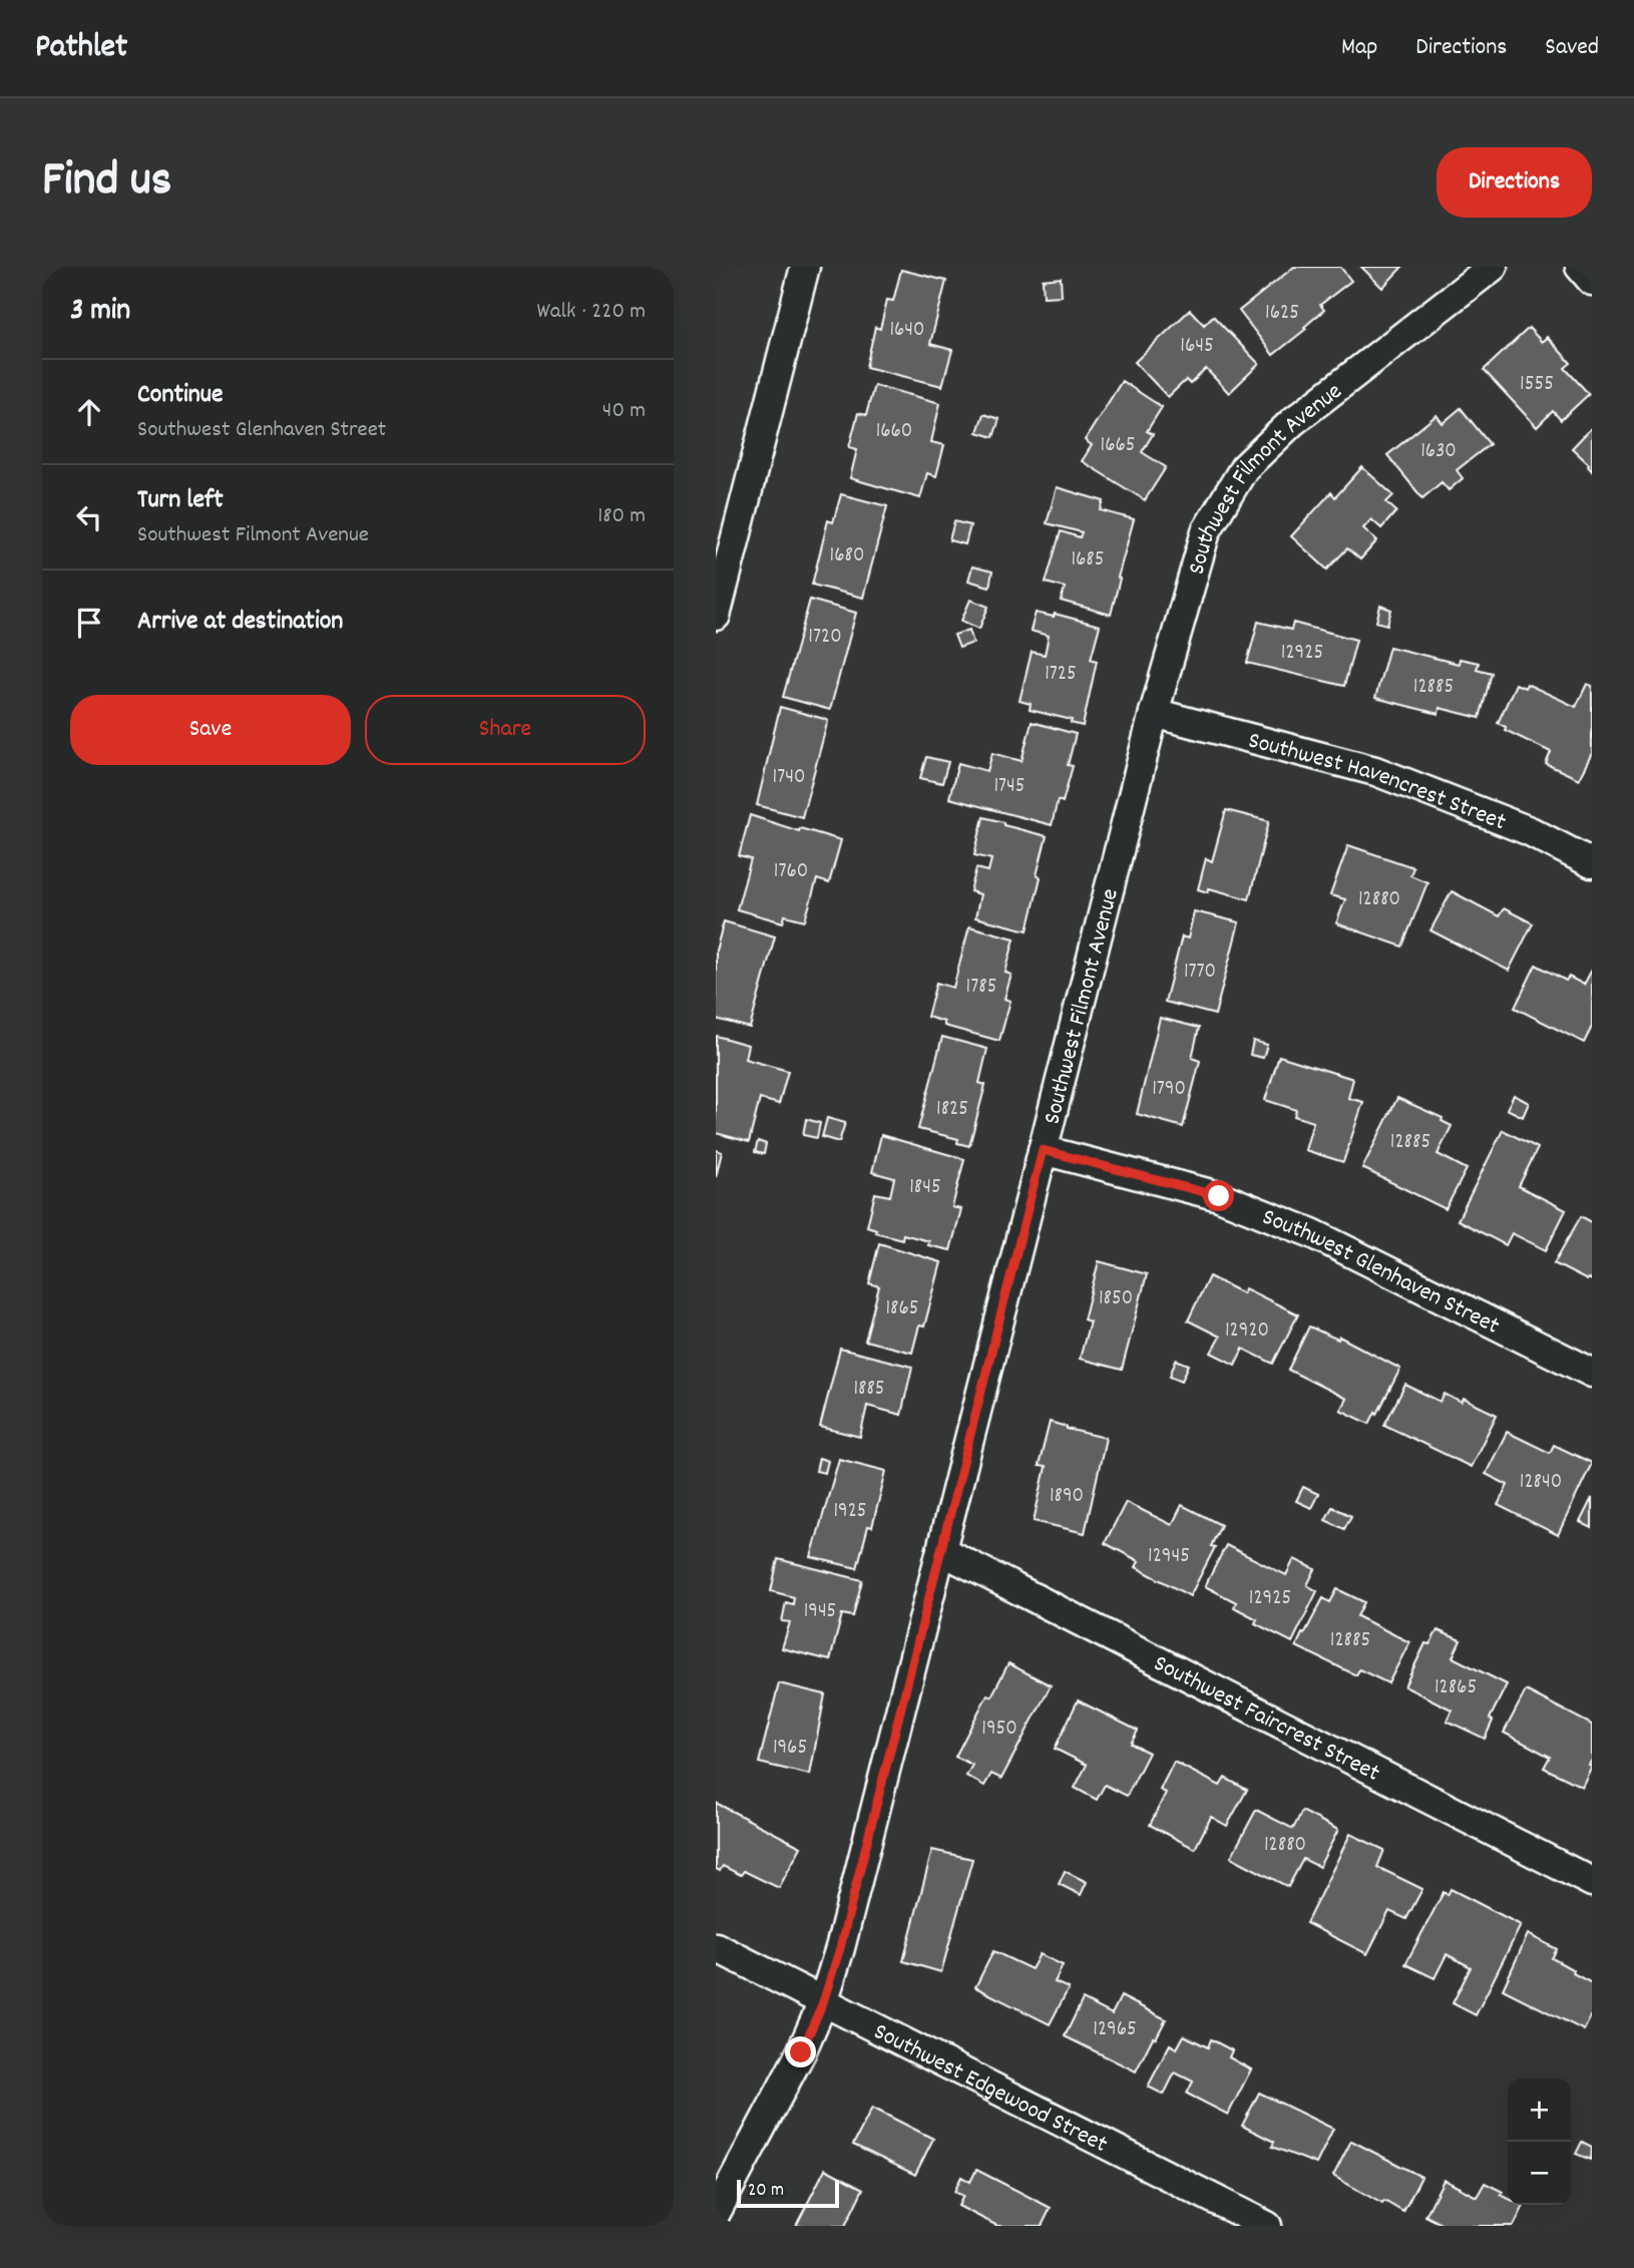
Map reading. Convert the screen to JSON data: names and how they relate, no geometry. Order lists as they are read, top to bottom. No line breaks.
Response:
{"streets":{"street":["Southwest Filmont Avenue","Southwest Havencrest Street","Southwest Glenhaven Street","Southwest Faircrest Street","Southwest Edgewood Street"]},"crossings":[["Southwest Filmont Avenue","Southwest Havencrest Street"],["Southwest Filmont Avenue","Southwest Glenhaven Street"],["Southwest Filmont Avenue","Southwest Faircrest Street"],["Southwest Filmont Avenue","Southwest Edgewood Street"]],"house_numbers":["1625","1640","1645","1555","1660","1665","1630","1680","1685","1720","12925","1725","12885","1740","1745","1760","12880","1770","1785","1790","1825","12885","1845","1850","1865","12920","1885","12840","1890","1925","12945","12925","1945","12885","12865","1950","1965","12880","12965"],"scale_bar":"20 m","page":{"header":"Pathlet","nav":["Map","Directions","Saved"],"title":"Find us","buttons":["Directions",["Save","Share"]],"heading":["3 min","Walk · 220 m"],"list":[["Continue","Southwest Glenhaven Street","40 m"],["Turn left","Southwest Filmont Avenue","180 m"],"Arrive at destination"],"map_buttons":["+","−"],"scale":"20 m"}}
